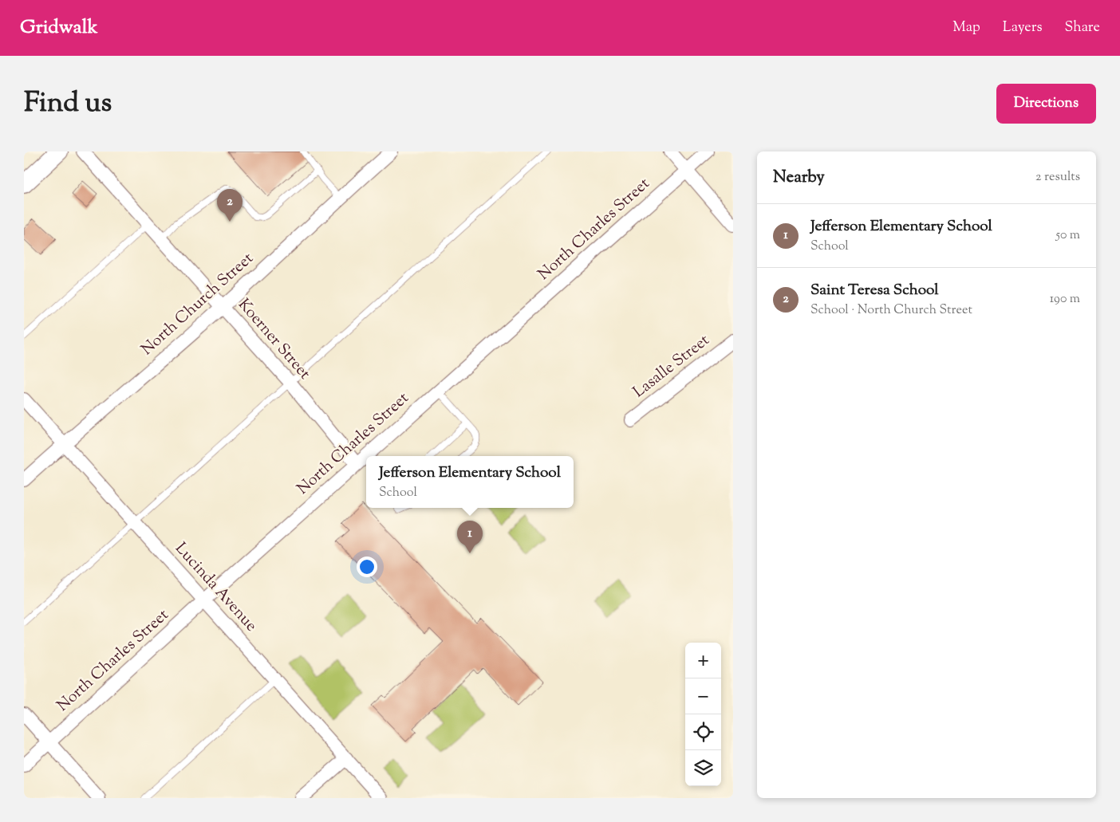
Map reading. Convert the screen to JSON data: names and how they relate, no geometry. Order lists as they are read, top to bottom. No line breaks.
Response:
{"streets":{"street":["North Charles Street","North Church Street","Koerner Street","Lasalle Street","Lucinda Avenue"]},"crossings":[["North Charles Street","Koerner Street"],["North Charles Street","Lucinda Avenue"],["North Church Street","Koerner Street"],["North Church Street","Lucinda Avenue"]],"page":{"header":"Gridwalk","nav":["Map","Layers","Share"],"title":"Find us","buttons":"Directions","heading":["Nearby","2 results"],"pins":["2","1"],"list":[{"mark":"1","name":"Jefferson Elementary School","note":"School","value":"50 m"},{"mark":"2","name":"Saint Teresa School","note":"School · North Church Street","value":"190 m"}],"popup":["Jefferson Elementary School","School"],"map_buttons":["+","−"]}}
